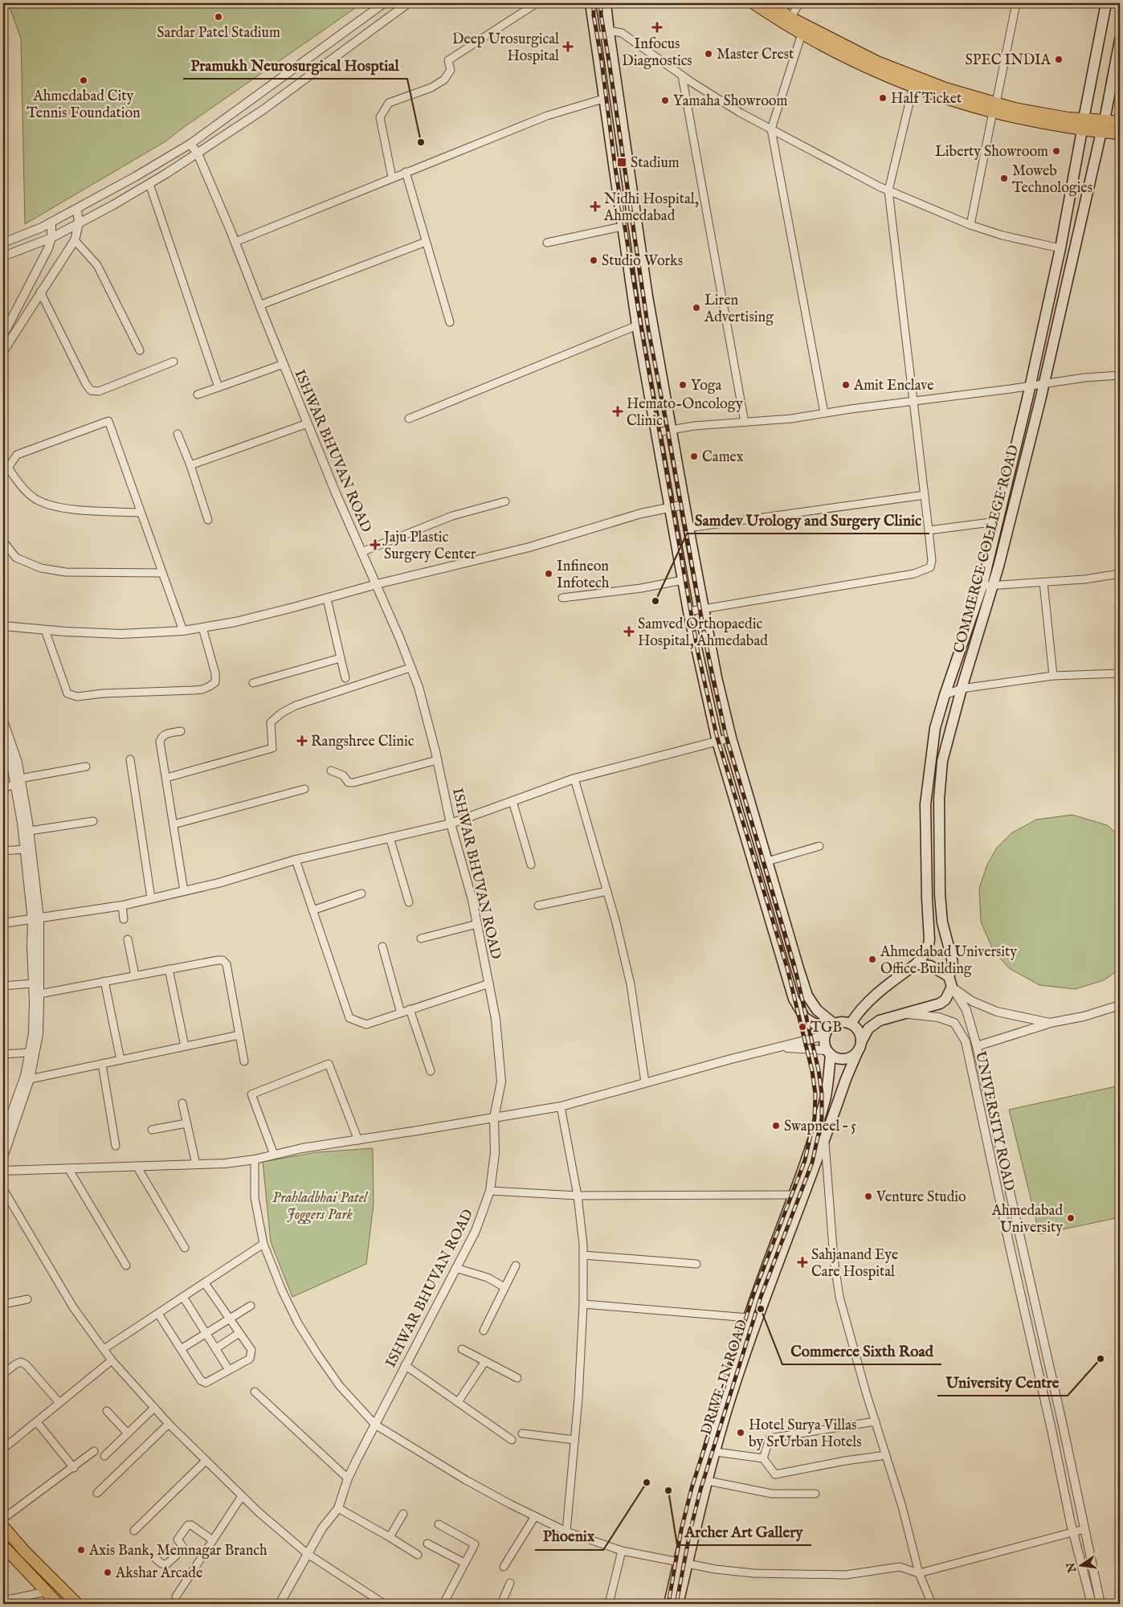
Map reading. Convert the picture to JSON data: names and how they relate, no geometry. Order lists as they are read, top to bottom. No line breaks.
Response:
{"streets":{"main road":["COMMERCE COLLEGE ROAD","DRIVE-IN ROAD"],"street":["ISHWAR BHUVAN ROAD","UNIVERSITY ROAD"]},"crossings":[["COMMERCE COLLEGE ROAD","DRIVE-IN ROAD"]],"parks":["Prahladbhai Patel Joggers Park"],"places":{"other":["Sardar Patel Stadium","Master Crest","SPEC INDIA","Ahmedabad City Tennis Foundation","Half Ticket","Yamaha Showroom","Pramukh Neurosurgical Hosptial","Liberty Showroom","Moweb Technologies","Studio Works","Liren Advertising","Yoga","Amit Enclave","Camex","Infineon Infotech","Samdev Urology and Surgery Clinic","Ahmedabad University Office Building","TGB","Swapneel – 5","Venture Studio","Ahmedabad University","Commerce Sixth Road","University Centre","Hotel Surya Villas by SrUrban Hotels","Phoenix","Archer Art Gallery","Axis Bank, Memnagar Branch","Akshar Arcade"],"health":["Infocus Diagnostics","Deep Urosurgical Hospital","Nidhi Hospital, Ahmedabad","Hemato-Oncology Clinic","Jaju Plastic Surgery Center","Samved Orthopaedic Hospital, Ahmedabad","Rangshree Clinic","Sahjanand Eye Care Hospital"],"transit":["Stadium"]},"north":"left"}
